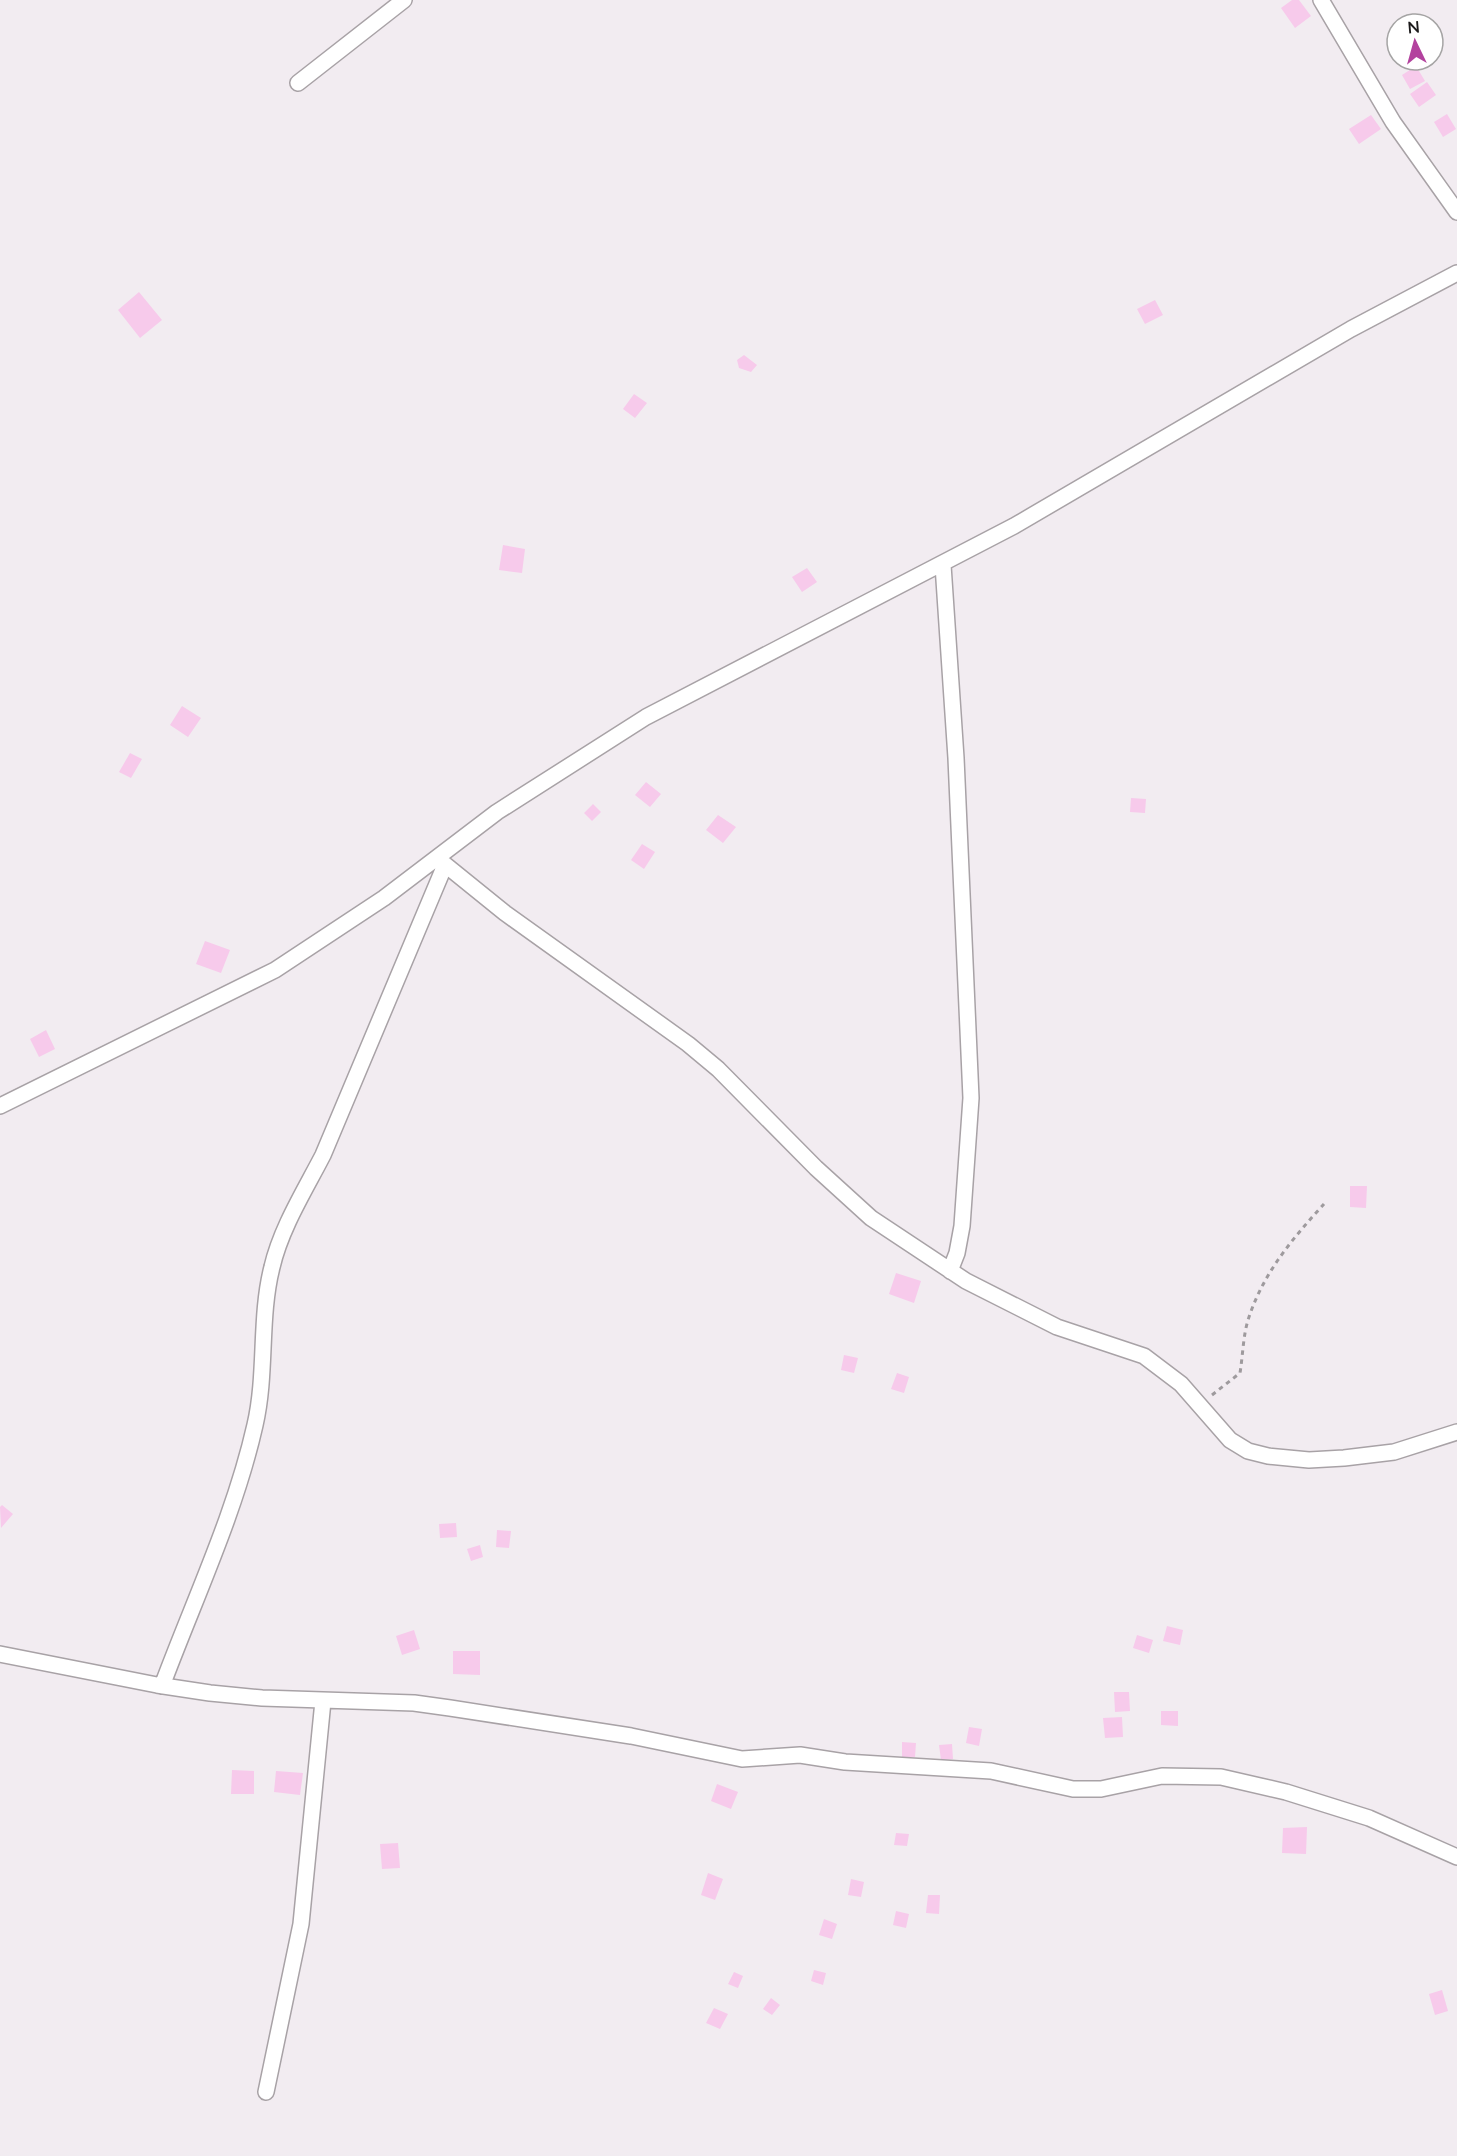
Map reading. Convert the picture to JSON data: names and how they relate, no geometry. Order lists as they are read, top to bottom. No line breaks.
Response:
{"north":"top"}
